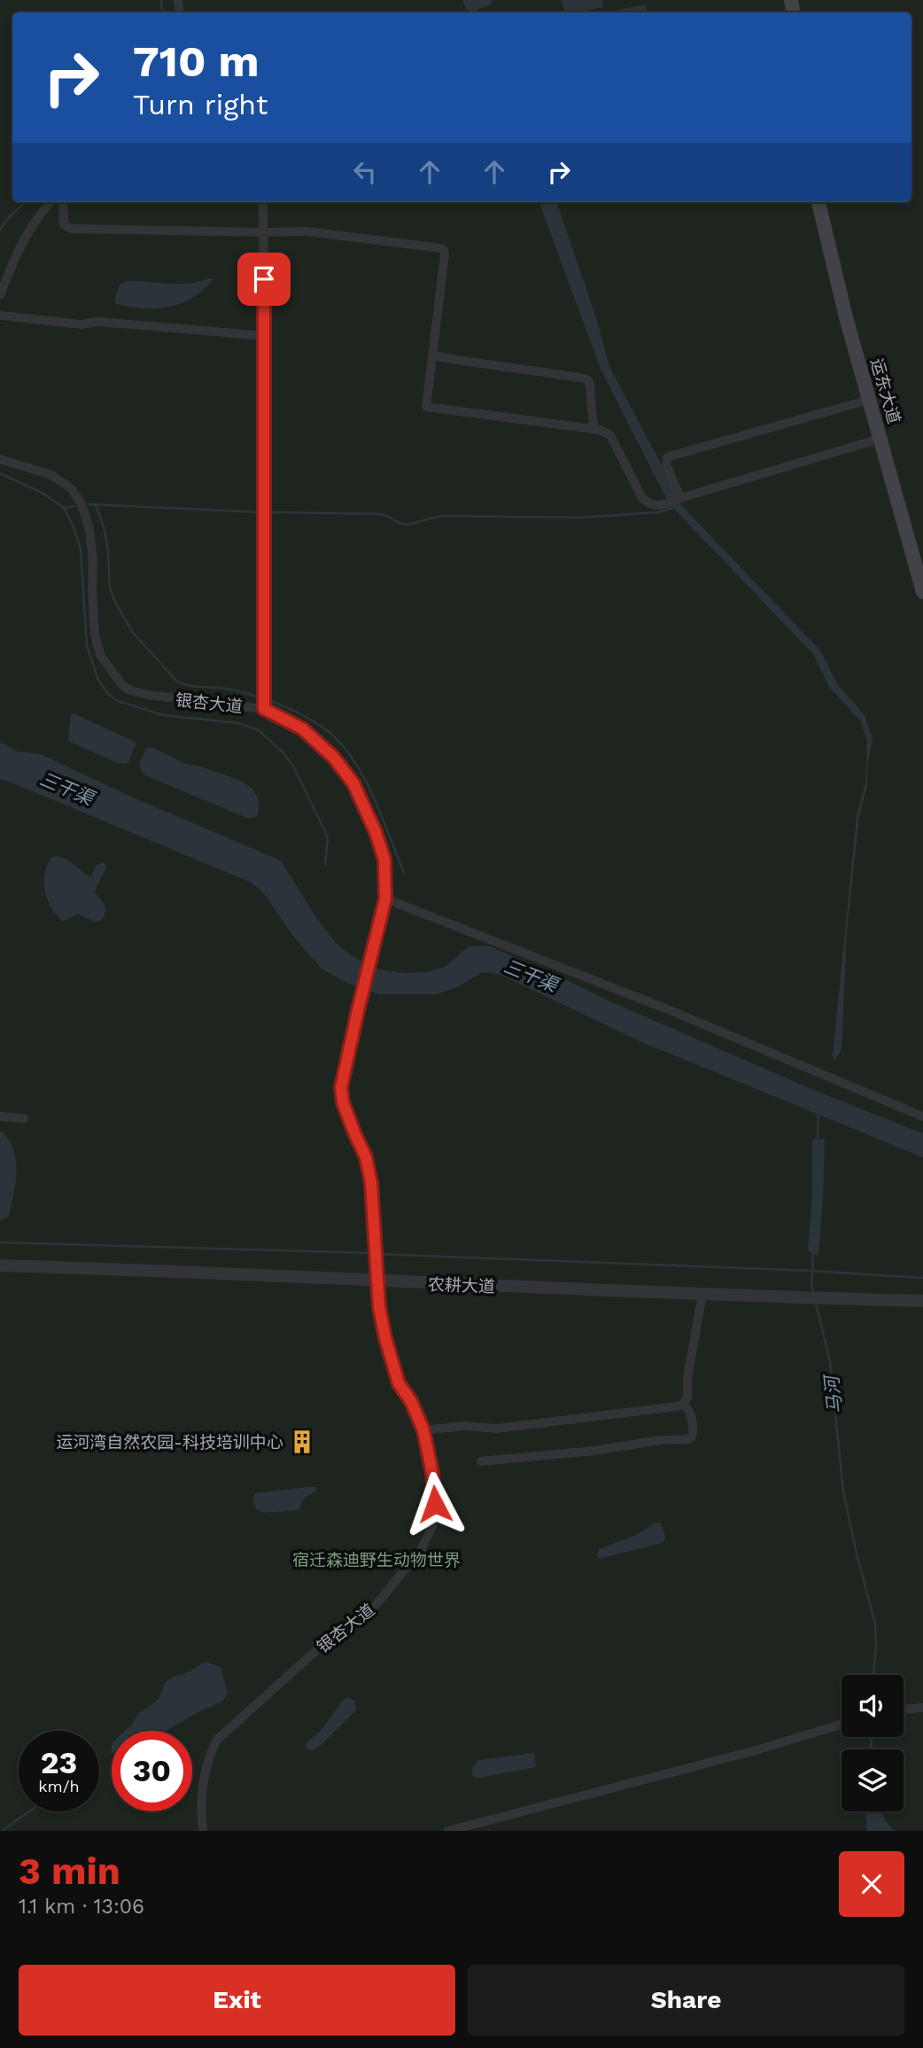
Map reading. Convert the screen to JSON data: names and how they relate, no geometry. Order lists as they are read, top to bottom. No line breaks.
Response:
{"streets":{"main road":["运东大道"],"street":["银杏大道","农耕大道"]},"crossings":[["银杏大道","农耕大道"]],"water":["三干渠","马河"],"parks":["宿迁森迪野生动物世界"],"places":{"building":["运河湾自然农园-科技培训中心"]},"page":{"turn":["710 m","Turn right"],"speed":"23 km/h","limit":"30","heading":["3 min","1.1 km · 13:06"],"buttons":["Exit","Share"]}}
